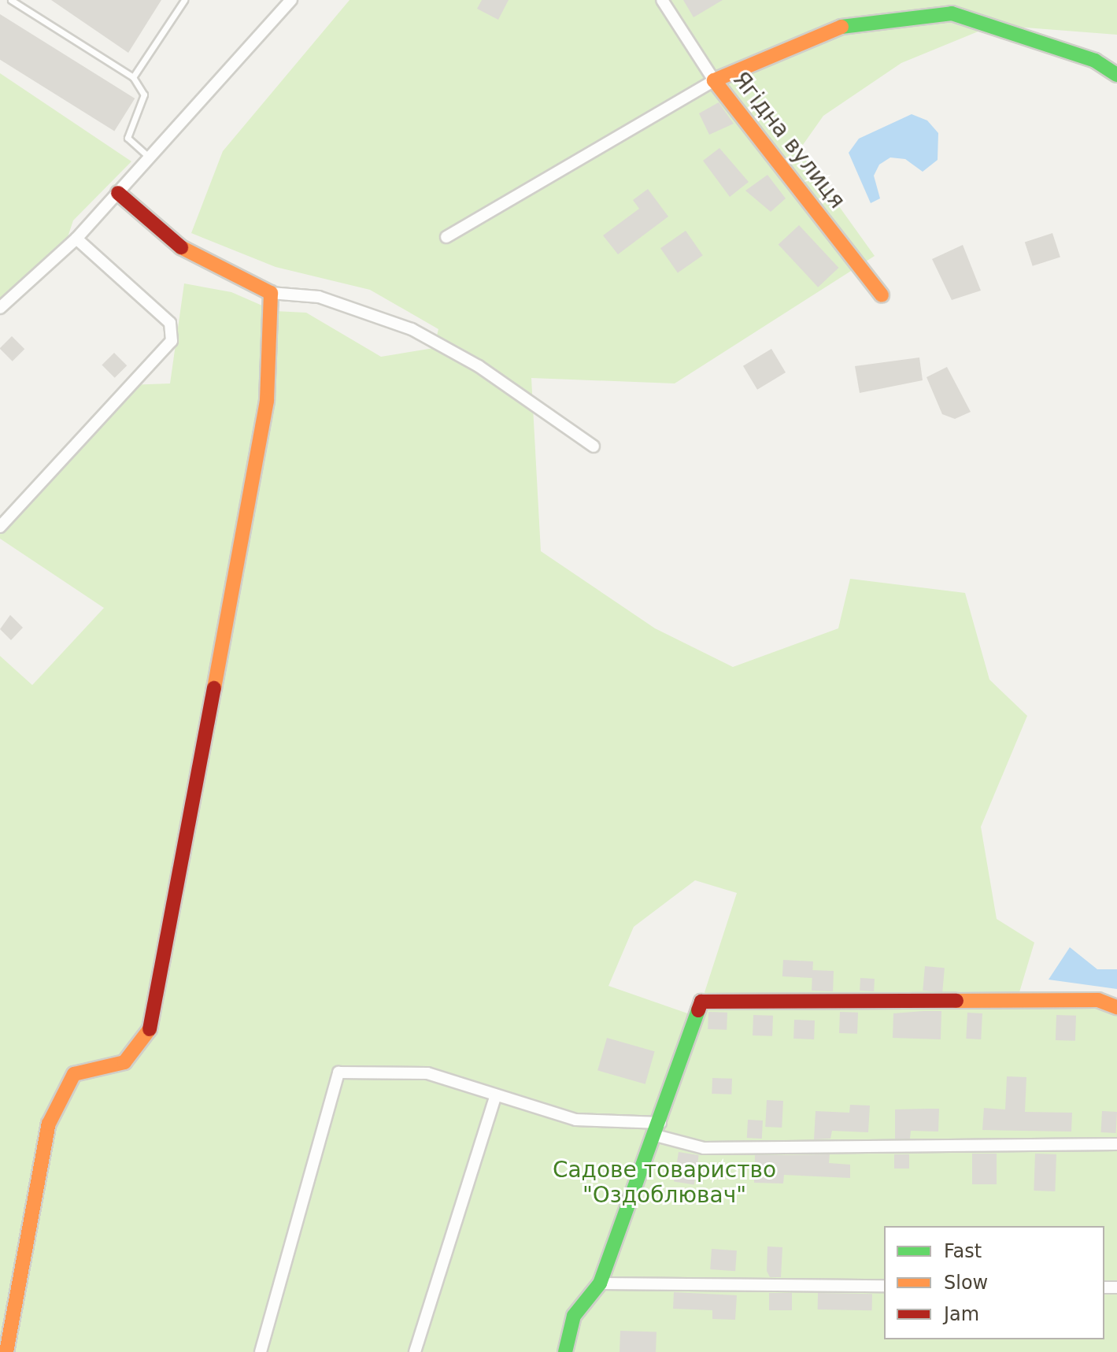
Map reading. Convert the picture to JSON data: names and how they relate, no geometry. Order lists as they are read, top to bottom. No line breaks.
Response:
{"streets":{"street":["Ягідна вулиця"]},"parks":["Садове товариство \"Оздоблювач\""],"legend":["Fast","Slow","Jam"]}
